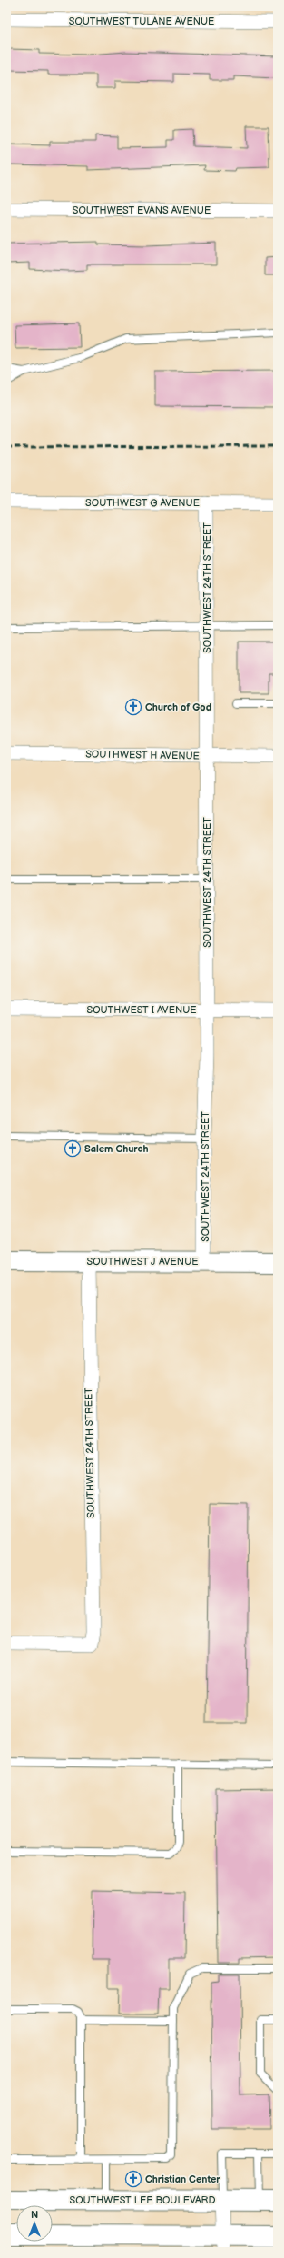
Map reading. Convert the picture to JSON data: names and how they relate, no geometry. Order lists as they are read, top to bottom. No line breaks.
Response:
{"streets":{"main road":["SOUTHWEST J AVENUE","SOUTHWEST LEE BOULEVARD"],"street":["SOUTHWEST TULANE AVENUE","SOUTHWEST EVANS AVENUE","SOUTHWEST G AVENUE","SOUTHWEST 24TH STREET","SOUTHWEST H AVENUE","SOUTHWEST I AVENUE"]},"crossings":[["SOUTHWEST G AVENUE","SOUTHWEST 24TH STREET"],["SOUTHWEST 24TH STREET","SOUTHWEST H AVENUE"],["SOUTHWEST 24TH STREET","SOUTHWEST I AVENUE"],["SOUTHWEST 24TH STREET","SOUTHWEST J AVENUE"]],"places":{"church":["Church of God","Salem Church","Christian Center"]},"north":"top"}
